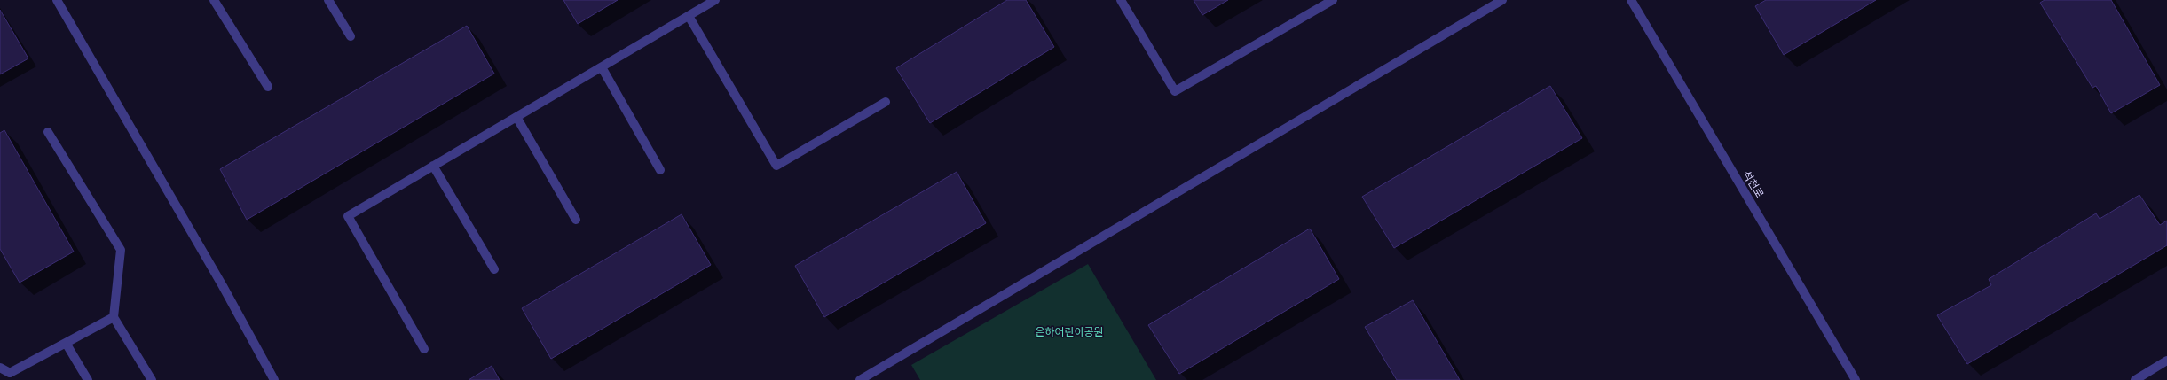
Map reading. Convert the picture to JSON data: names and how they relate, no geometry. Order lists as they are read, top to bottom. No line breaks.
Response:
{"streets":{"street":["석천로"]},"parks":["은하어린이공원"]}
